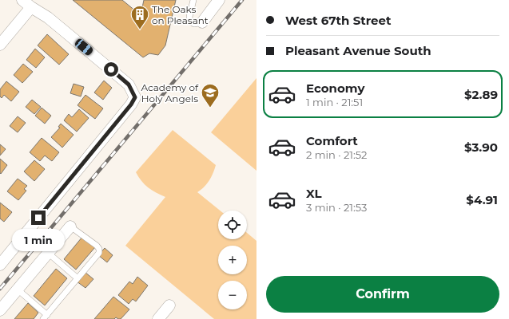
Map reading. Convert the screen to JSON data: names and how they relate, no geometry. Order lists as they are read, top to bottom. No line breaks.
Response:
{"places":{"building":["The Oaks on Pleasant"],"school or university":["Academy of Holy Angels"]},"page":{"banner":["West 67th Street","Pleasant Avenue South"],"list":[{"name":"Economy","note":"1 min · 21:51","value":"$2.89"},{"name":"Comfort","note":"2 min · 21:52","value":"$3.90"},{"name":"XL","note":"3 min · 21:53","value":"$4.91"}],"map_buttons":["+","−"],"bubble":"1 min","buttons":"Confirm"}}
